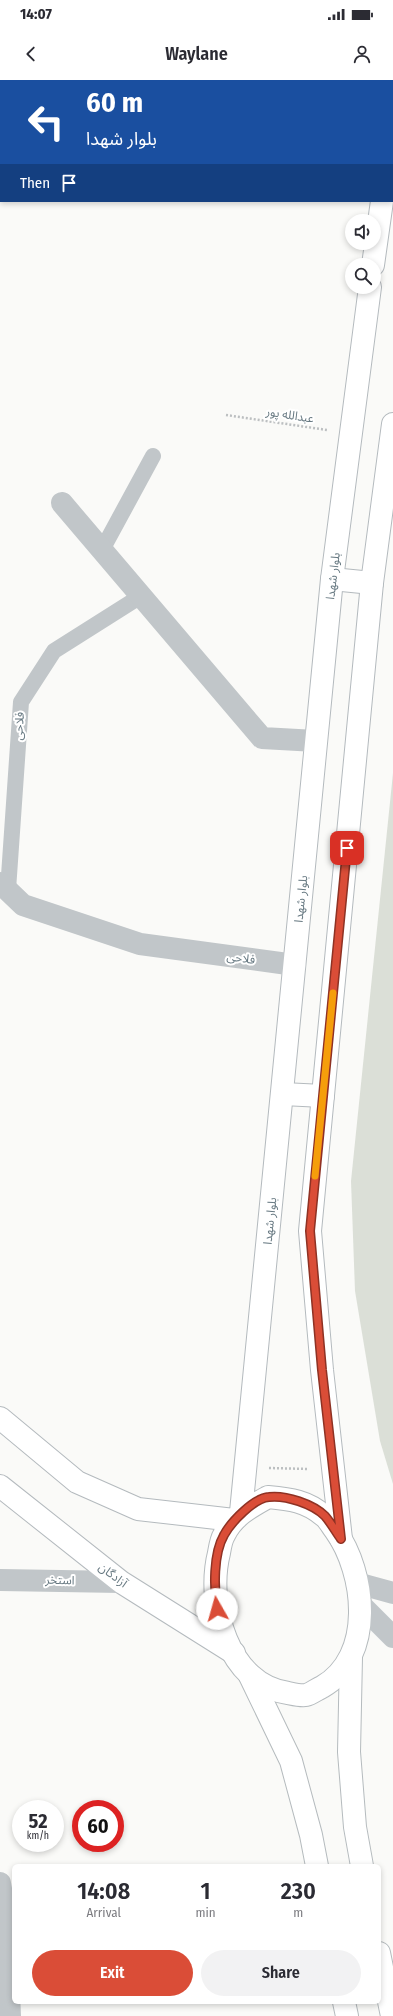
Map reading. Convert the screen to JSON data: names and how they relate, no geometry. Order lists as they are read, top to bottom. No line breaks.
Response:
{"streets":{"main road":["بلوار شهدا","آزادگان"],"street":["فلاحی","استخر"],"path":["عبدالله پور"]},"crossings":[["عبدالله پور","بلوار شهدا"],["بلوار شهدا","فلاحی"],["آزادگان","استخر"]],"page":{"status":"14:07","header":"Waylane","turn":["60 m","بلوار شهدا"],"then":"Then","speed":"52 km/h","limit":"60","eta":["14:08","Arrival","1","min","230","m"],"buttons":["Exit","Share"]}}
